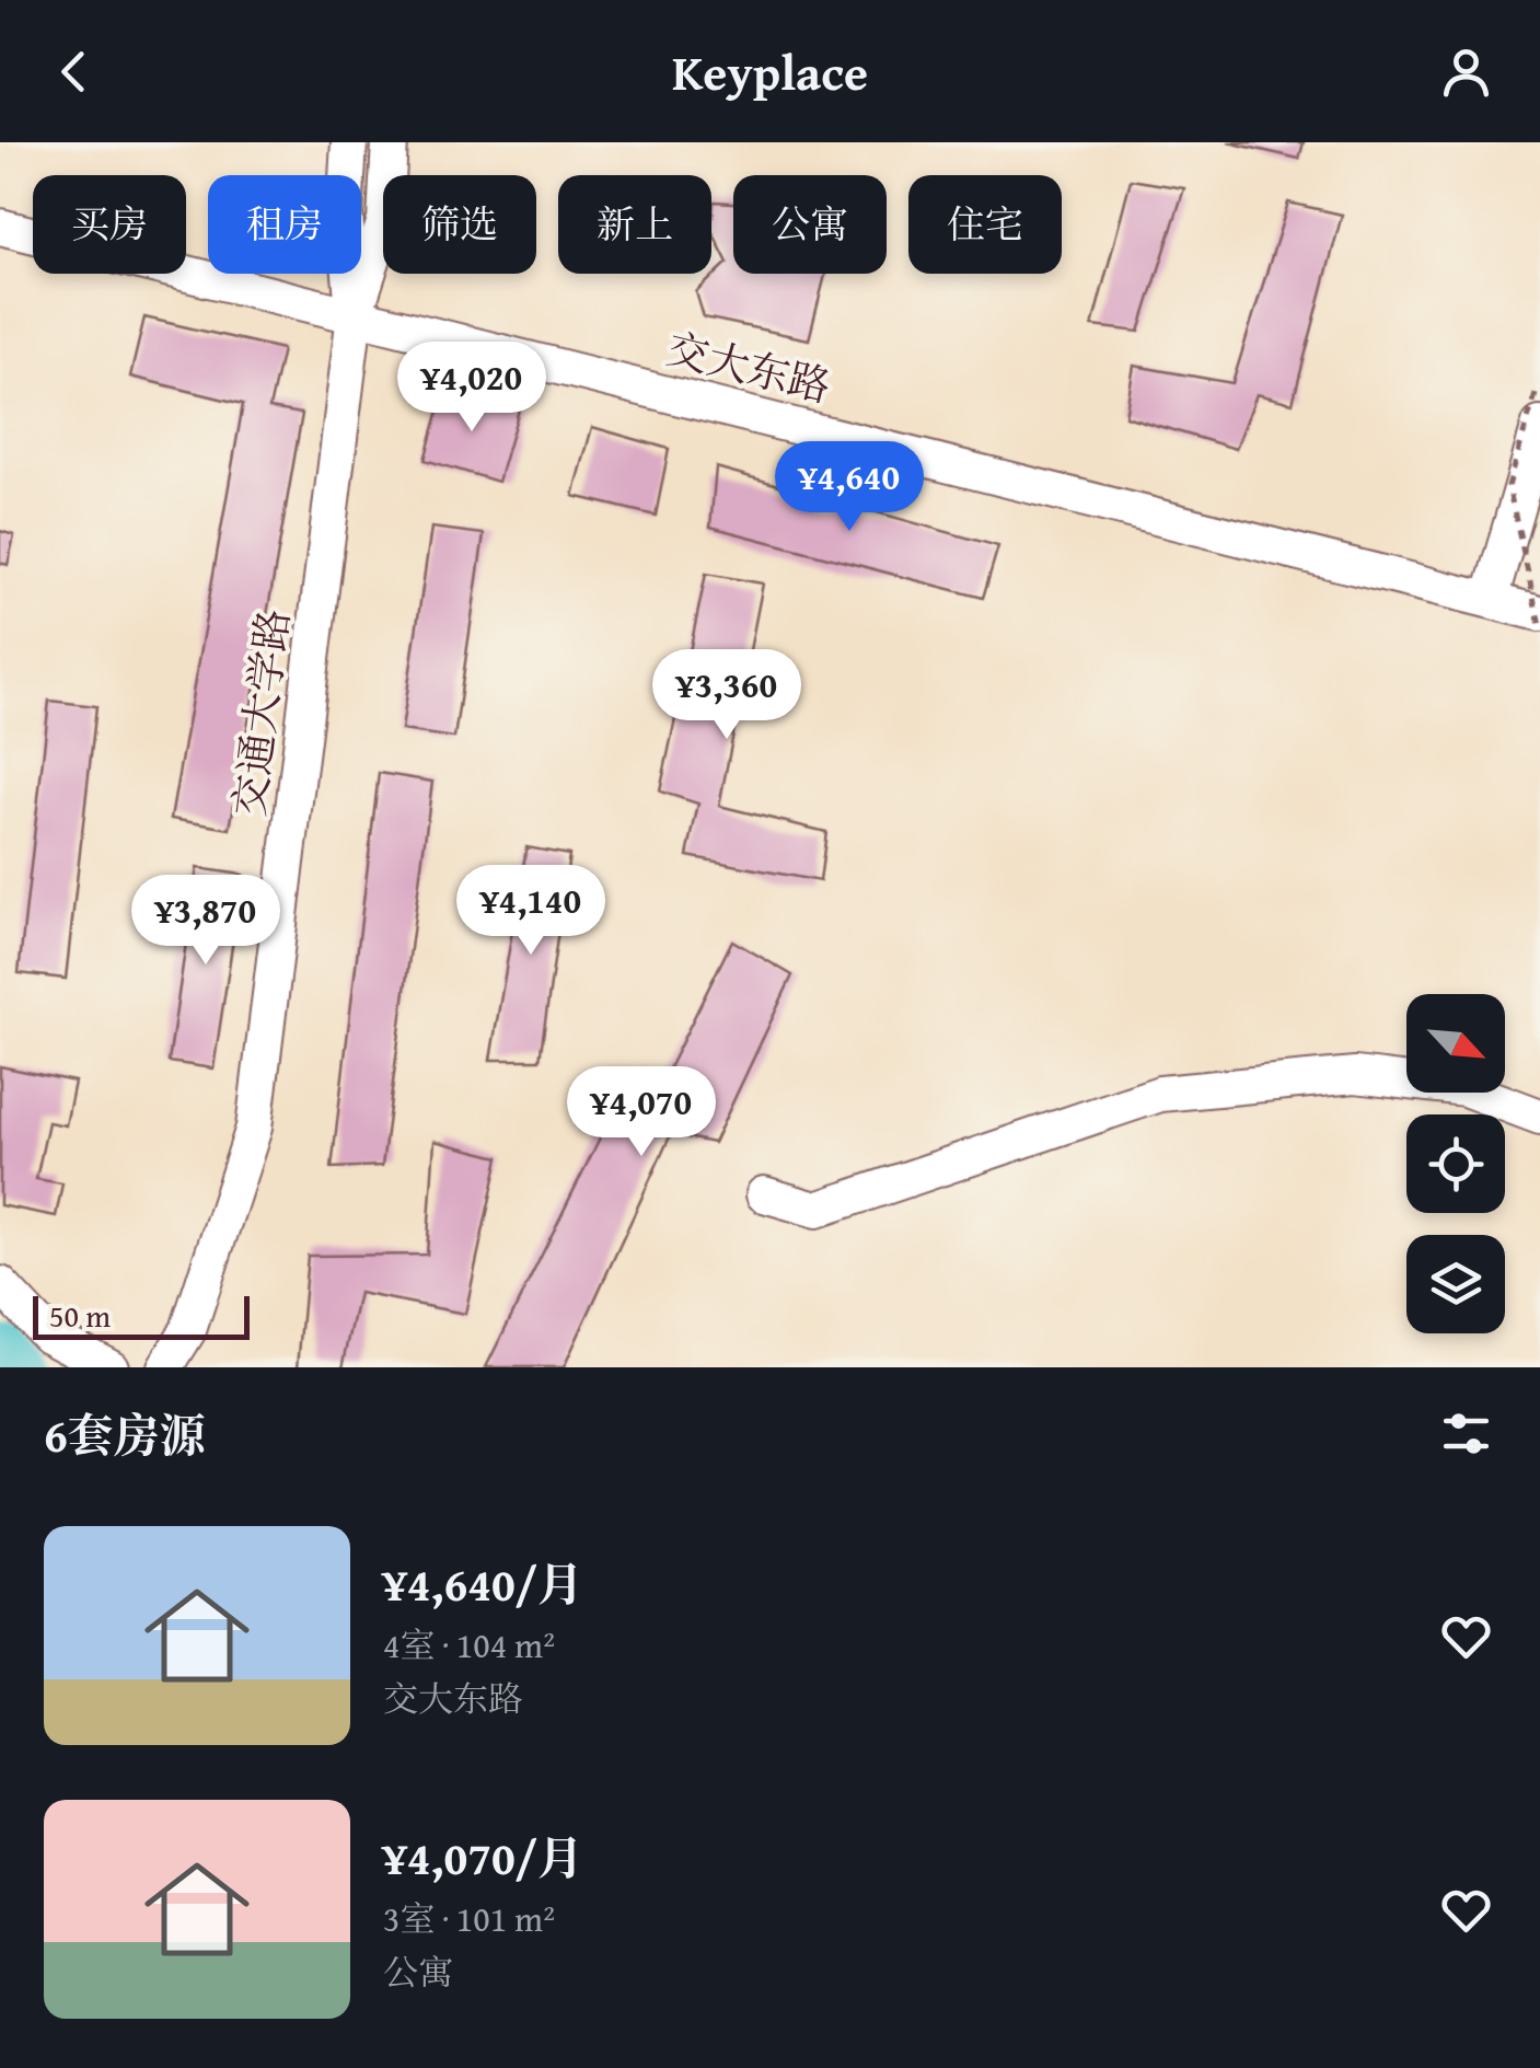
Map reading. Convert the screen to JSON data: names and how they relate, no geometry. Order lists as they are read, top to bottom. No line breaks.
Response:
{"streets":{"street":["交大东路","交通大学路"]},"crossings":[["交大东路","交通大学路"]],"scale_bar":"50 m","north":"bottom right","page":{"header":"Keyplace","chip":["买房","租房","筛选","新上","公寓","住宅"],"price":["¥4,020","¥4,640","¥3,360","¥4,140","¥3,870","¥4,070"],"scale":"50 m","heading":"6套房源","list":[{"name":"¥4,640/月","note":"4室 · 104 m² · 交大东路"},{"name":"¥4,070/月","note":"3室 · 101 m² · 公寓"}]}}
